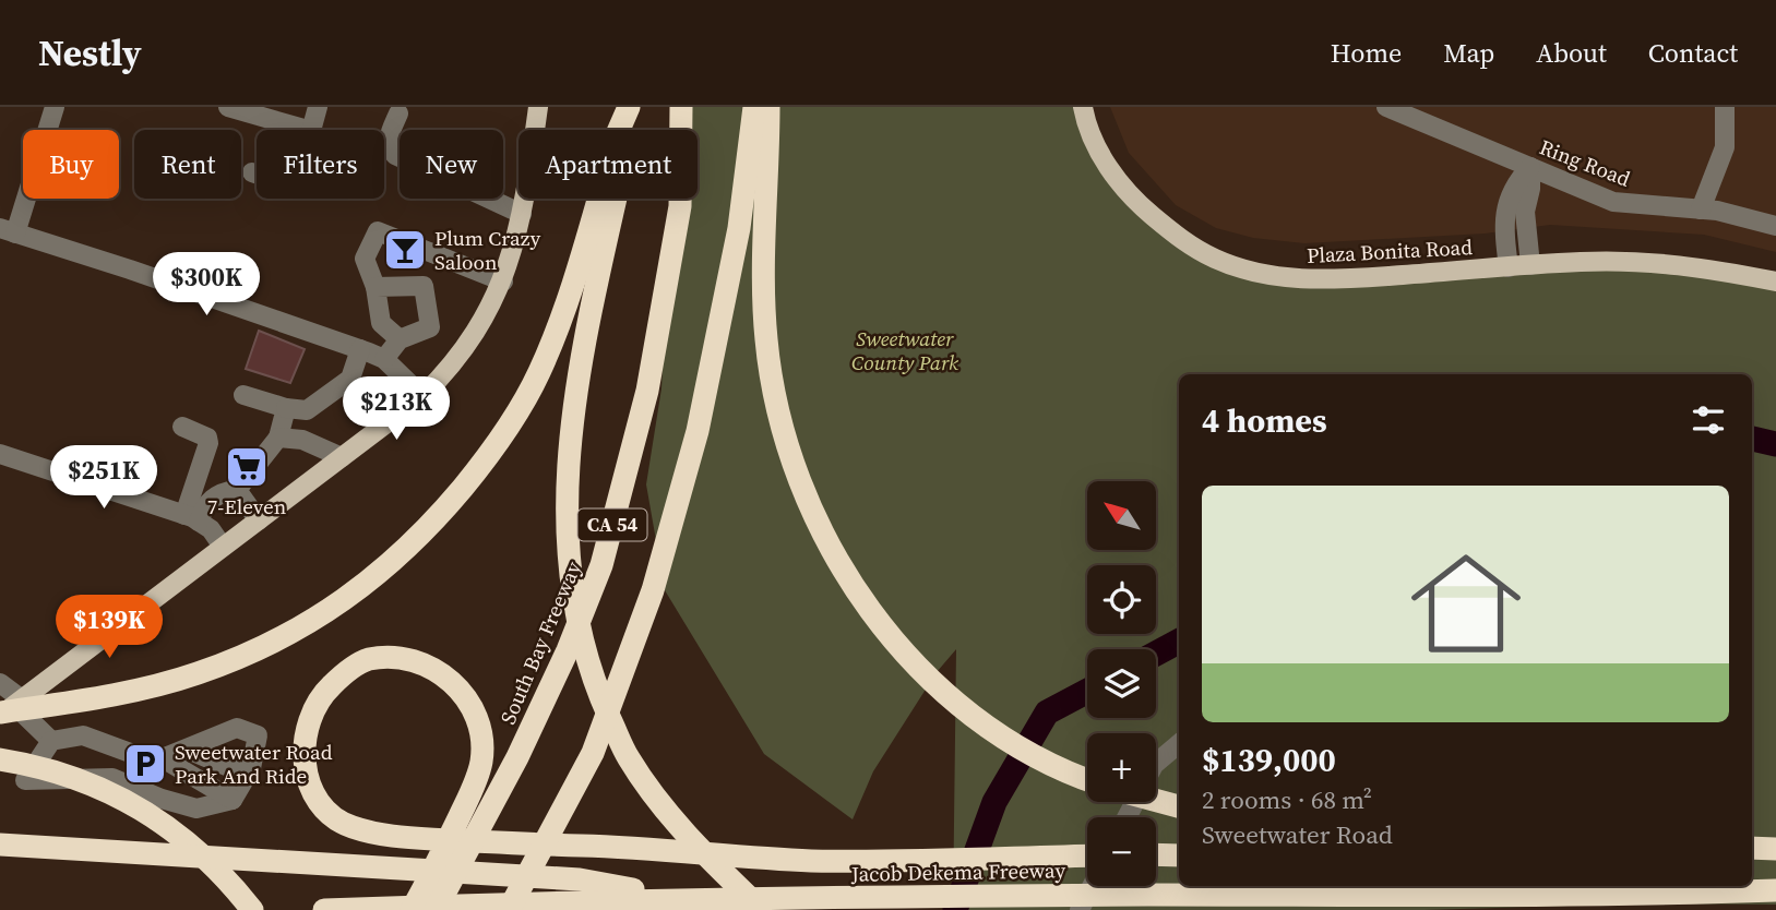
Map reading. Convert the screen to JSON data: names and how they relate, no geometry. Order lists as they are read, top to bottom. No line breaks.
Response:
{"streets":{"highway":["CA 54","South Bay Freeway","Jacob Dekema Freeway"],"main road":["Plaza Bonita Road"],"street":["Ring Road"]},"parks":["Sweetwater County Park"],"places":{"bar":["Plum Crazy Saloon"],"supermarket":["7-Eleven"],"parking":["Sweetwater Road Park And Ride"]},"north":"top left","page":{"header":"Nestly","nav":["Home","Map","About","Contact"],"chip":["Buy","Rent","Filters","New","Apartment"],"price":["$300K","$213K","$251K","$139K"],"heading":"4 homes","list":[{"name":"$139,000","note":"2 rooms · 68 m² · Sweetwater Road"}],"map_buttons":["+","−"]}}
